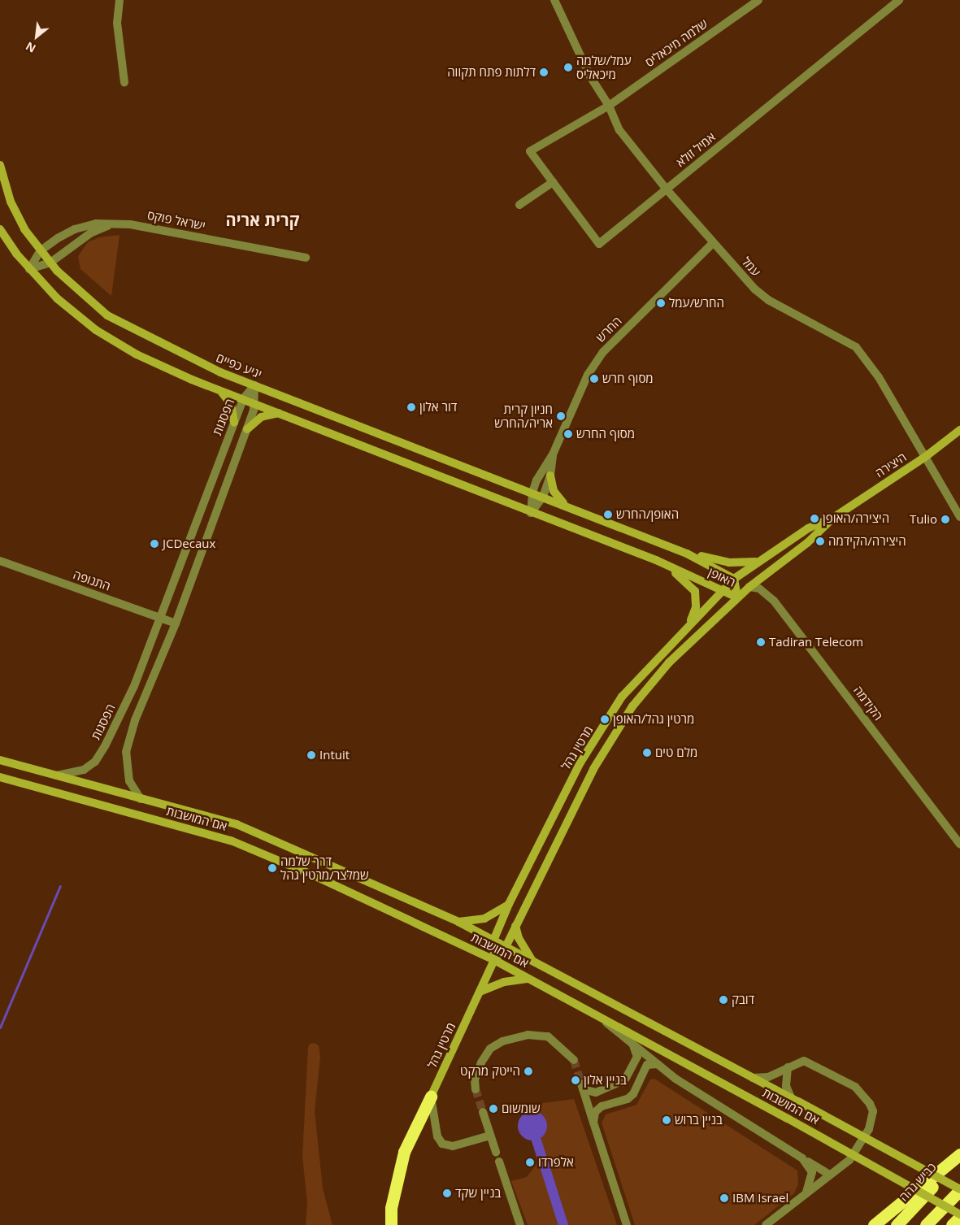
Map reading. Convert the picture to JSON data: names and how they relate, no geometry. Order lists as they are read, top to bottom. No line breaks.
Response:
{"streets":{"highway":["כביש גהה"],"street":["שלמה מיכאליס","אמיל זולא","ישראל פוקס","עמל","החרש","יגיע כפיים","הפסגות","היצירה","האופן","התנופה","הקידמה","מרטין גהל","אם המושבות"]},"crossings":[["שלמה מיכאליס","אמיל זולא"],["שלמה מיכאליס","עמל"],["אמיל זולא","עמל"],["ישראל פוקס","יגיע כפיים"],["עמל","החרש"],["עמל","היצירה"],["החרש","יגיע כפיים"],["החרש","האופן"],["יגיע כפיים","הפסגות"],["יגיע כפיים","האופן"],["הפסגות","התנופה"],["הפסגות","אם המושבות"],["היצירה","האופן"],["היצירה","הקידמה"],["היצירה","מרטין גהל"],["האופן","מרטין גהל"],["מרטין גהל","אם המושבות"]],"districts":["קרית אריה"],"places":["עמל/שלמה מיכאליס","דלתות פתח תקווה","החרש/עמל","מסוף חרש","דור אלון","חניון קרית אריה/החרש","מסוף החרש","האופן/החרש","היצירה/האופן","Tulio","היצירה/הקידמה","JCDecaux","Tadiran Telecom","מרטין גהל/האופן","מלם טים","Intuit","דרך שלמה שמלצר/מרטין גהל","דובק","הייטק מרקט","בניין אלון","שומשום","בניין ברוש","אלפרדו","בניין שקד","IBM Israel"],"north":"bottom left"}
